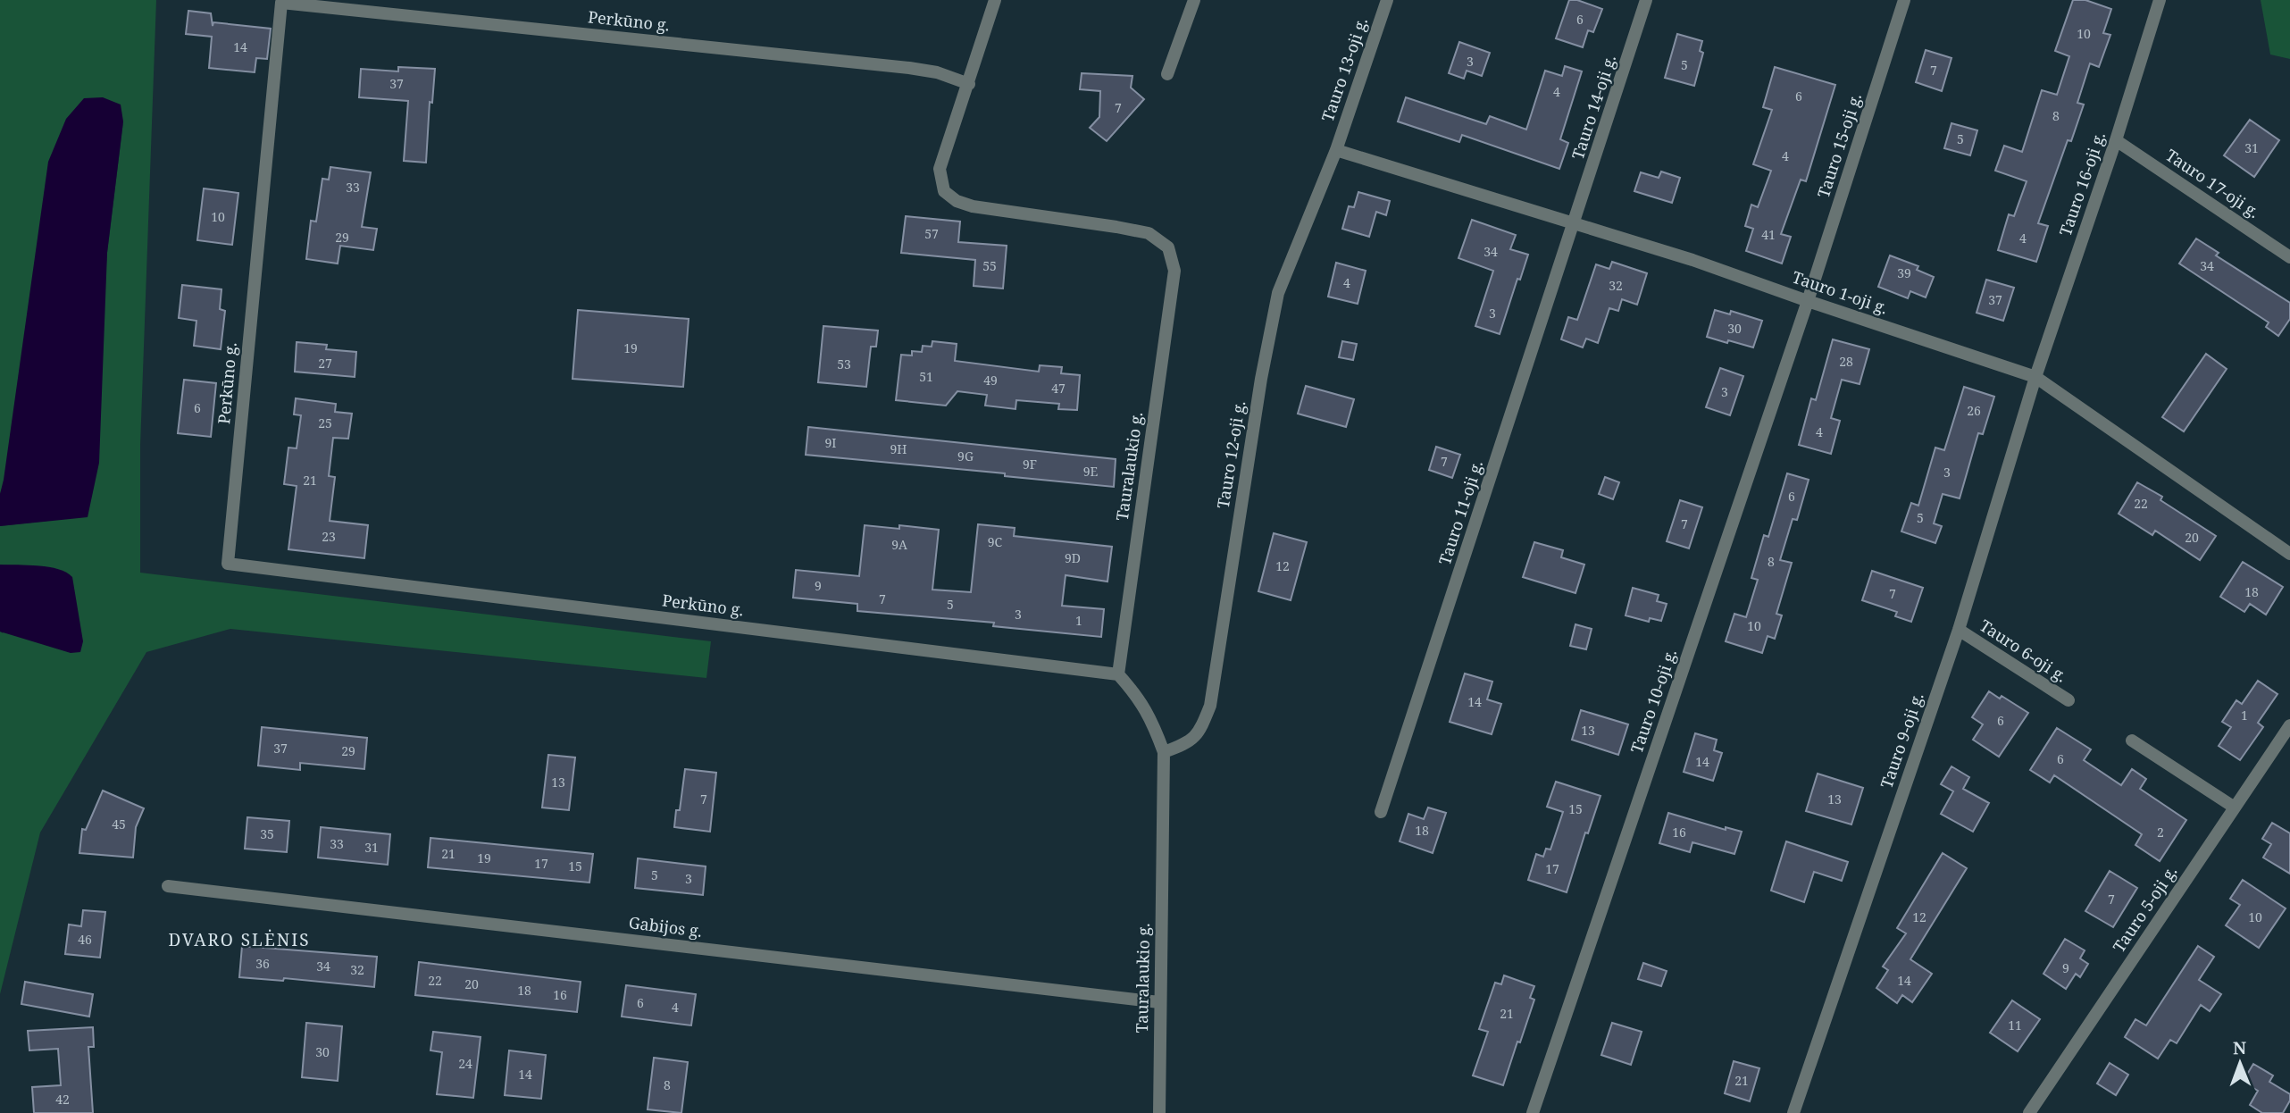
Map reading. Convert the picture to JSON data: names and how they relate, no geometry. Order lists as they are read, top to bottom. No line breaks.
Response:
{"streets":{"street":["Perkūno g.","Tauro 13-oji g.","Tauro 14-oji g.","Tauro 15-oji g.","Tauro 16-oji g.","Tauro 17-oji g.","Tauro 1-oji g.","Tauro 12-oji g.","Tauralaukio g.","Tauro 11-oji g.","Tauro 6-oji g.","Tauro 10-oji g.","Tauro 9-oji g.","Tauro 5-oji g.","Gabijos g."]},"crossings":[["Perkūno g.","Tauralaukio g."],["Tauro 13-oji g.","Tauro 1-oji g."],["Tauro 13-oji g.","Tauro 12-oji g."],["Tauro 14-oji g.","Tauro 1-oji g."],["Tauro 14-oji g.","Tauro 11-oji g."],["Tauro 15-oji g.","Tauro 1-oji g."],["Tauro 15-oji g.","Tauro 10-oji g."],["Tauro 16-oji g.","Tauro 17-oji g."],["Tauro 16-oji g.","Tauro 1-oji g."],["Tauro 16-oji g.","Tauro 9-oji g."],["Tauro 1-oji g.","Tauro 12-oji g."],["Tauro 1-oji g.","Tauro 11-oji g."],["Tauro 1-oji g.","Tauro 10-oji g."],["Tauro 1-oji g.","Tauro 9-oji g."],["Tauro 12-oji g.","Tauralaukio g."],["Tauralaukio g.","Gabijos g."],["Tauro 6-oji g.","Tauro 9-oji g."]],"districts":["DVARO SLĖNIS"],"house_numbers":["6","10","14","3","5","7","37","4","6","7","8","5","31","4","33","10","57","41","29","4","34","55","34","39","4","32","37","3","30","19","28","27","53","51","49","47","3","6","26","25","4","9I","9H","9G","7","9F","9E","3","21","6","22","5","7","23","20","9C","9A","9D","8","12","9","18","7","7","5","3","1","10","14","1","6","13","37","29","6","14","13","7","13","15","45","18","16","2","35","33","31","21","19","17","15","17","5","3","7","12","10","46","36","34","9","32","22","14","20","18","16","6","4","21","11","30","24","14","21","8","42"],"north":"top"}
